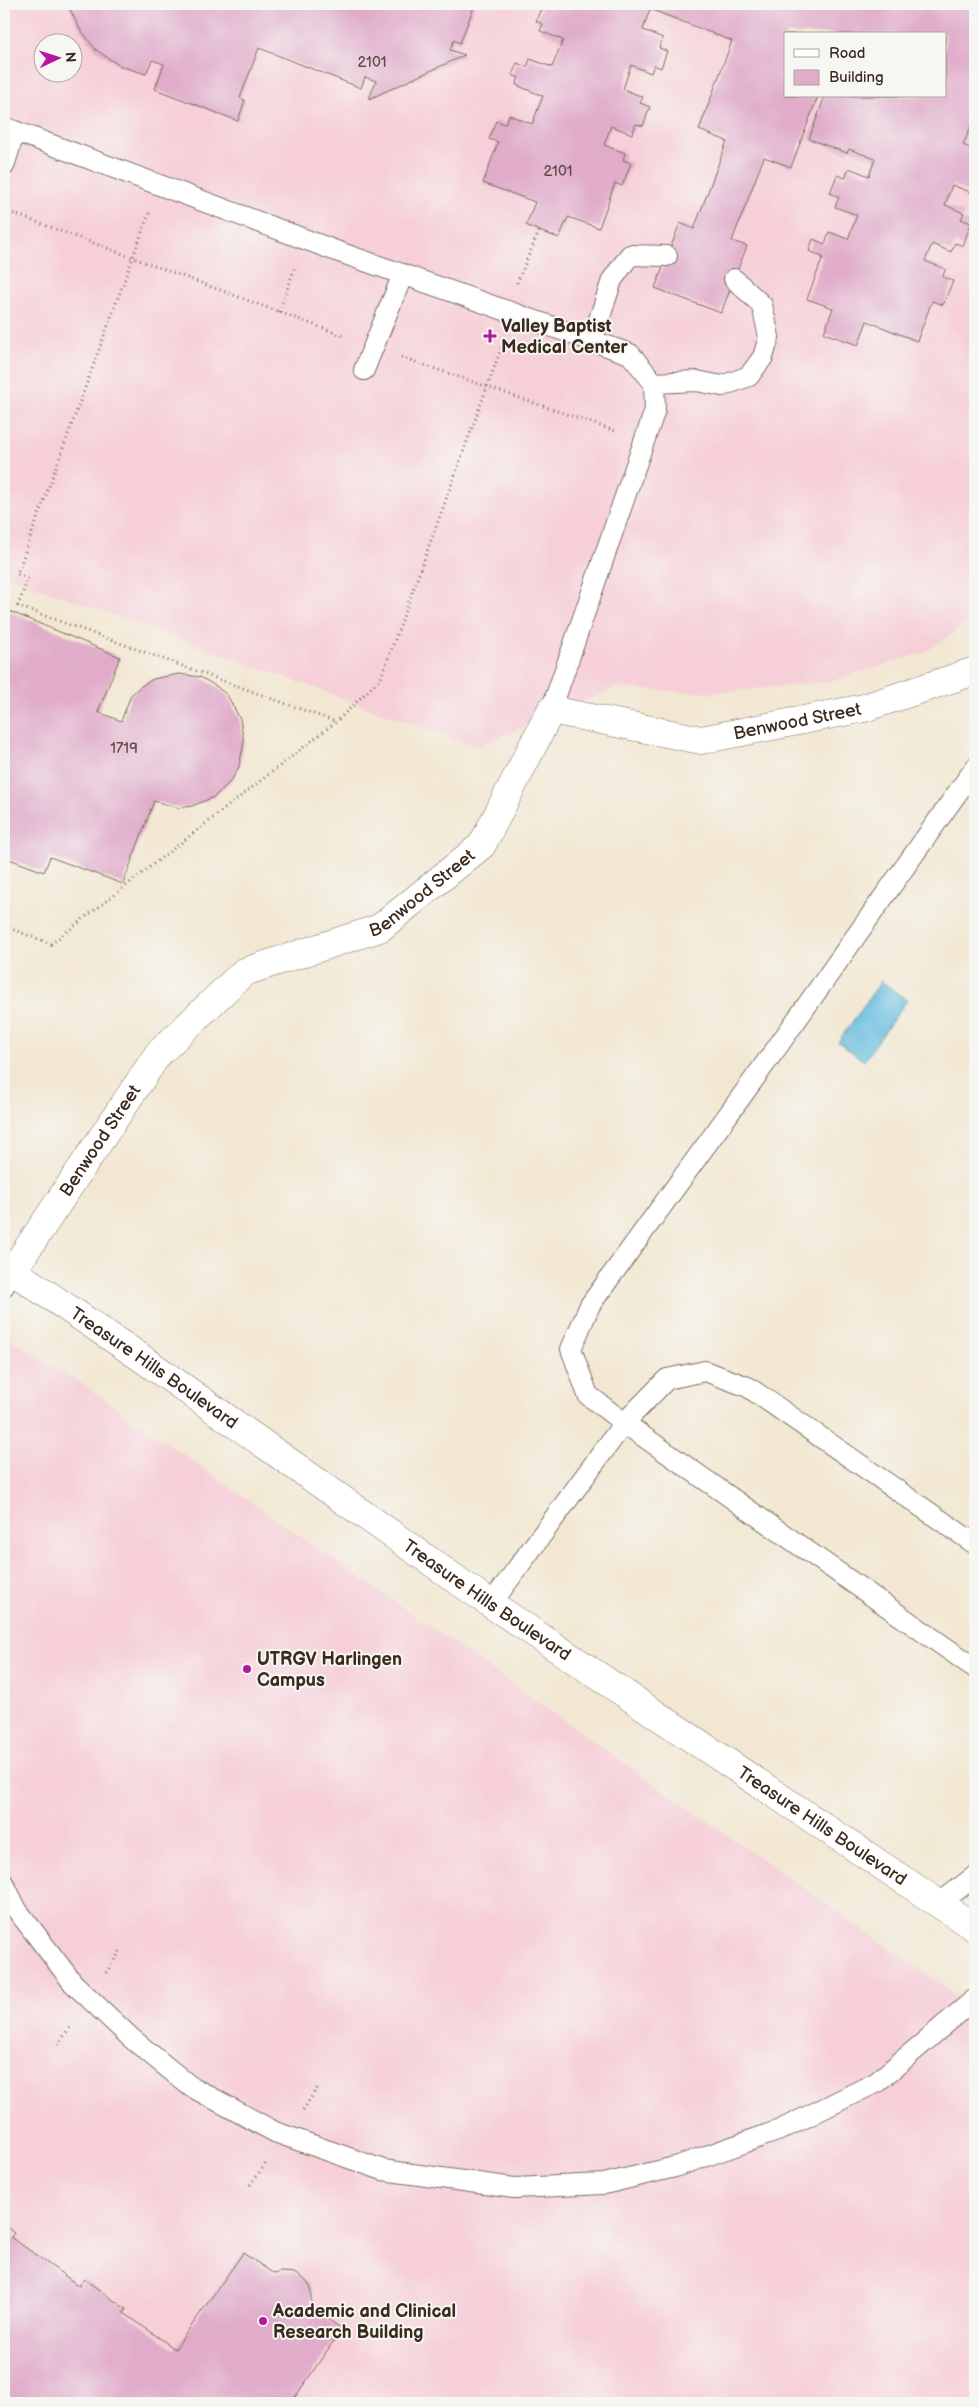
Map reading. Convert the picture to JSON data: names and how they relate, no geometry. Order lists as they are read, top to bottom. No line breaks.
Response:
{"streets":{"street":["Benwood Street","Treasure Hills Boulevard"]},"crossings":[["Benwood Street","Treasure Hills Boulevard"]],"places":{"health":["Valley Baptist Medical Center"],"other":["UTRGV Harlingen Campus","Academic and Clinical Research Building"]},"house_numbers":["2101","2101","1719"],"legend":["Road","Building"],"north":"right"}
